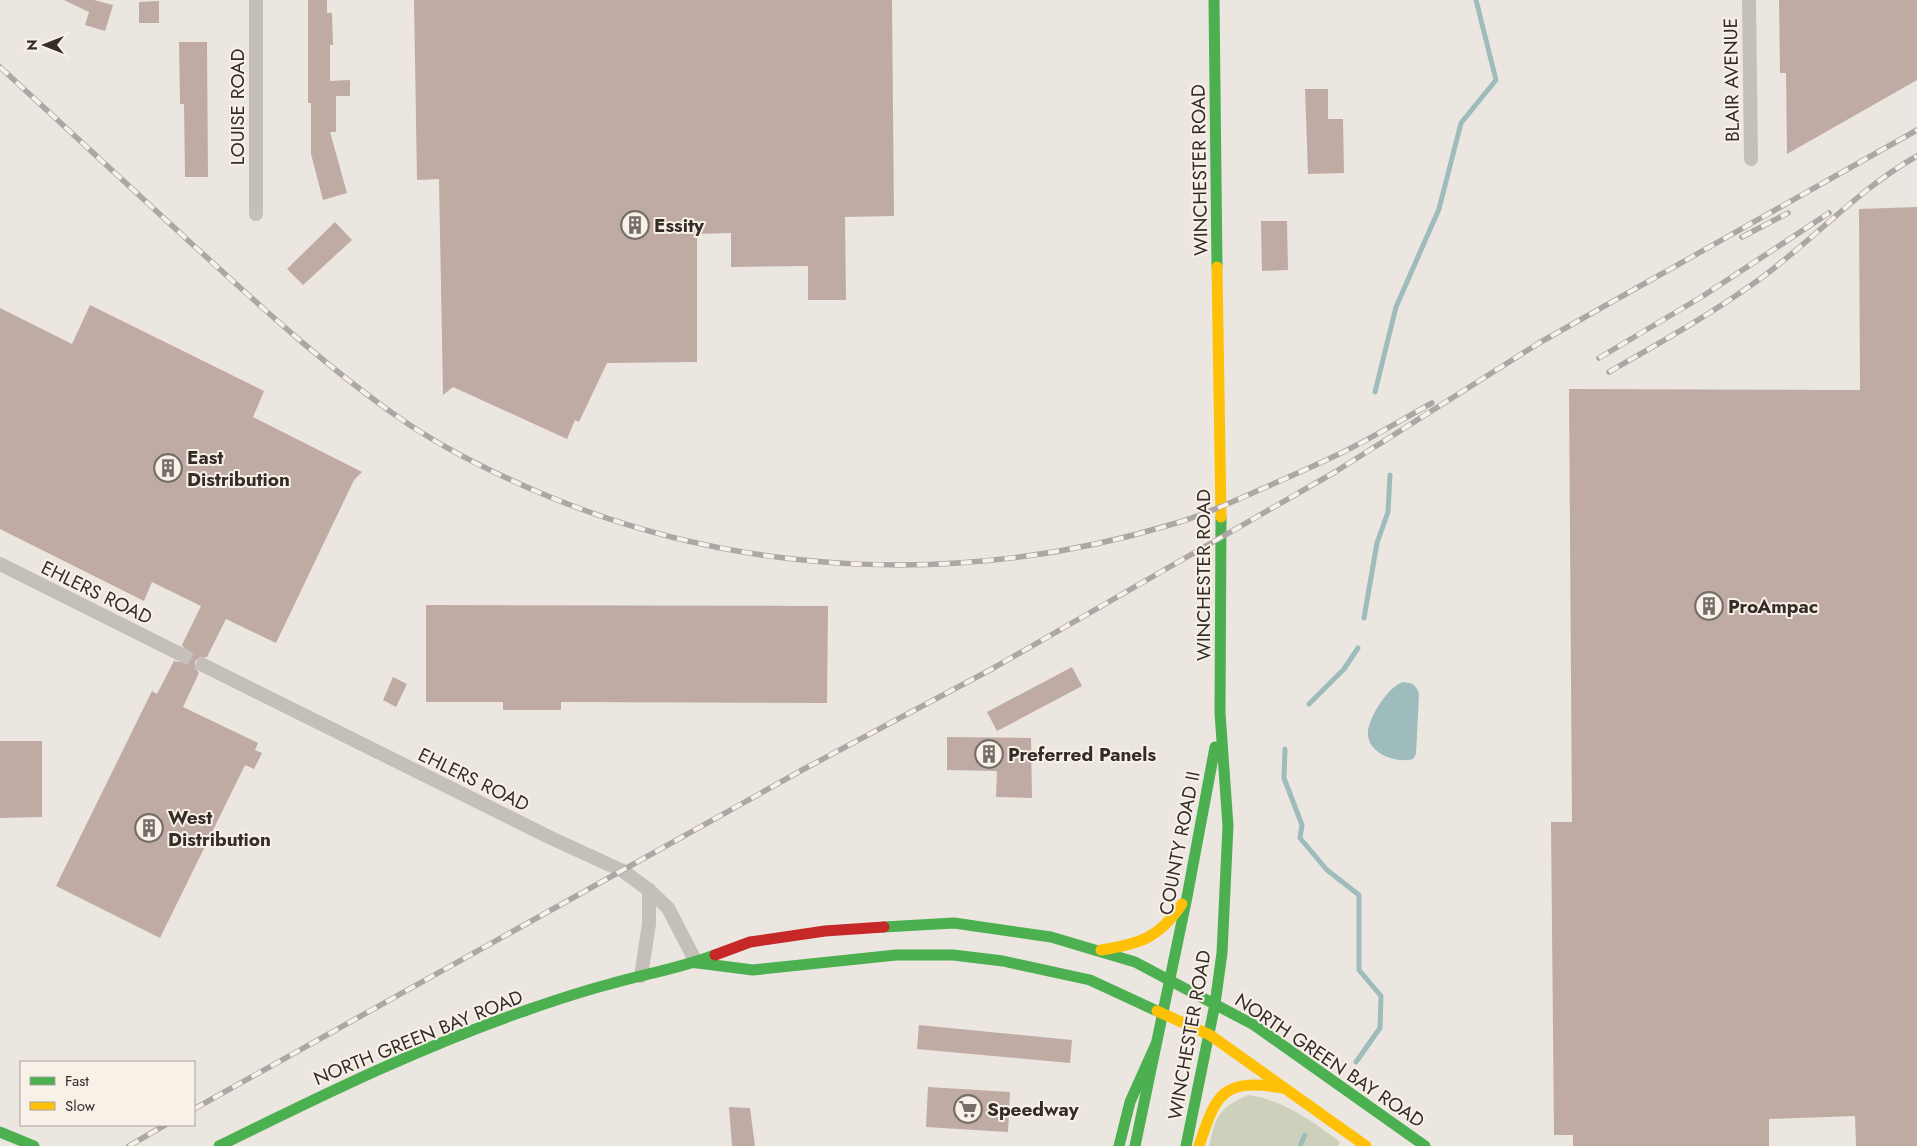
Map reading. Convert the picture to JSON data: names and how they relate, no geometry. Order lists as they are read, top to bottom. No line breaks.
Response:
{"streets":{"main road":["WINCHESTER ROAD","COUNTY ROAD II","NORTH GREEN BAY ROAD"],"street":["BLAIR AVENUE","LOUISE ROAD","EHLERS ROAD"]},"crossings":[["WINCHESTER ROAD","COUNTY ROAD II"],["WINCHESTER ROAD","NORTH GREEN BAY ROAD"],["EHLERS ROAD","NORTH GREEN BAY ROAD"],["COUNTY ROAD II","NORTH GREEN BAY ROAD"]],"places":{"building":["Essity","East Distribution","ProAmpac","Preferred Panels","West Distribution"],"supermarket":["Speedway"]},"legend":["Fast","Slow"],"north":"left"}
